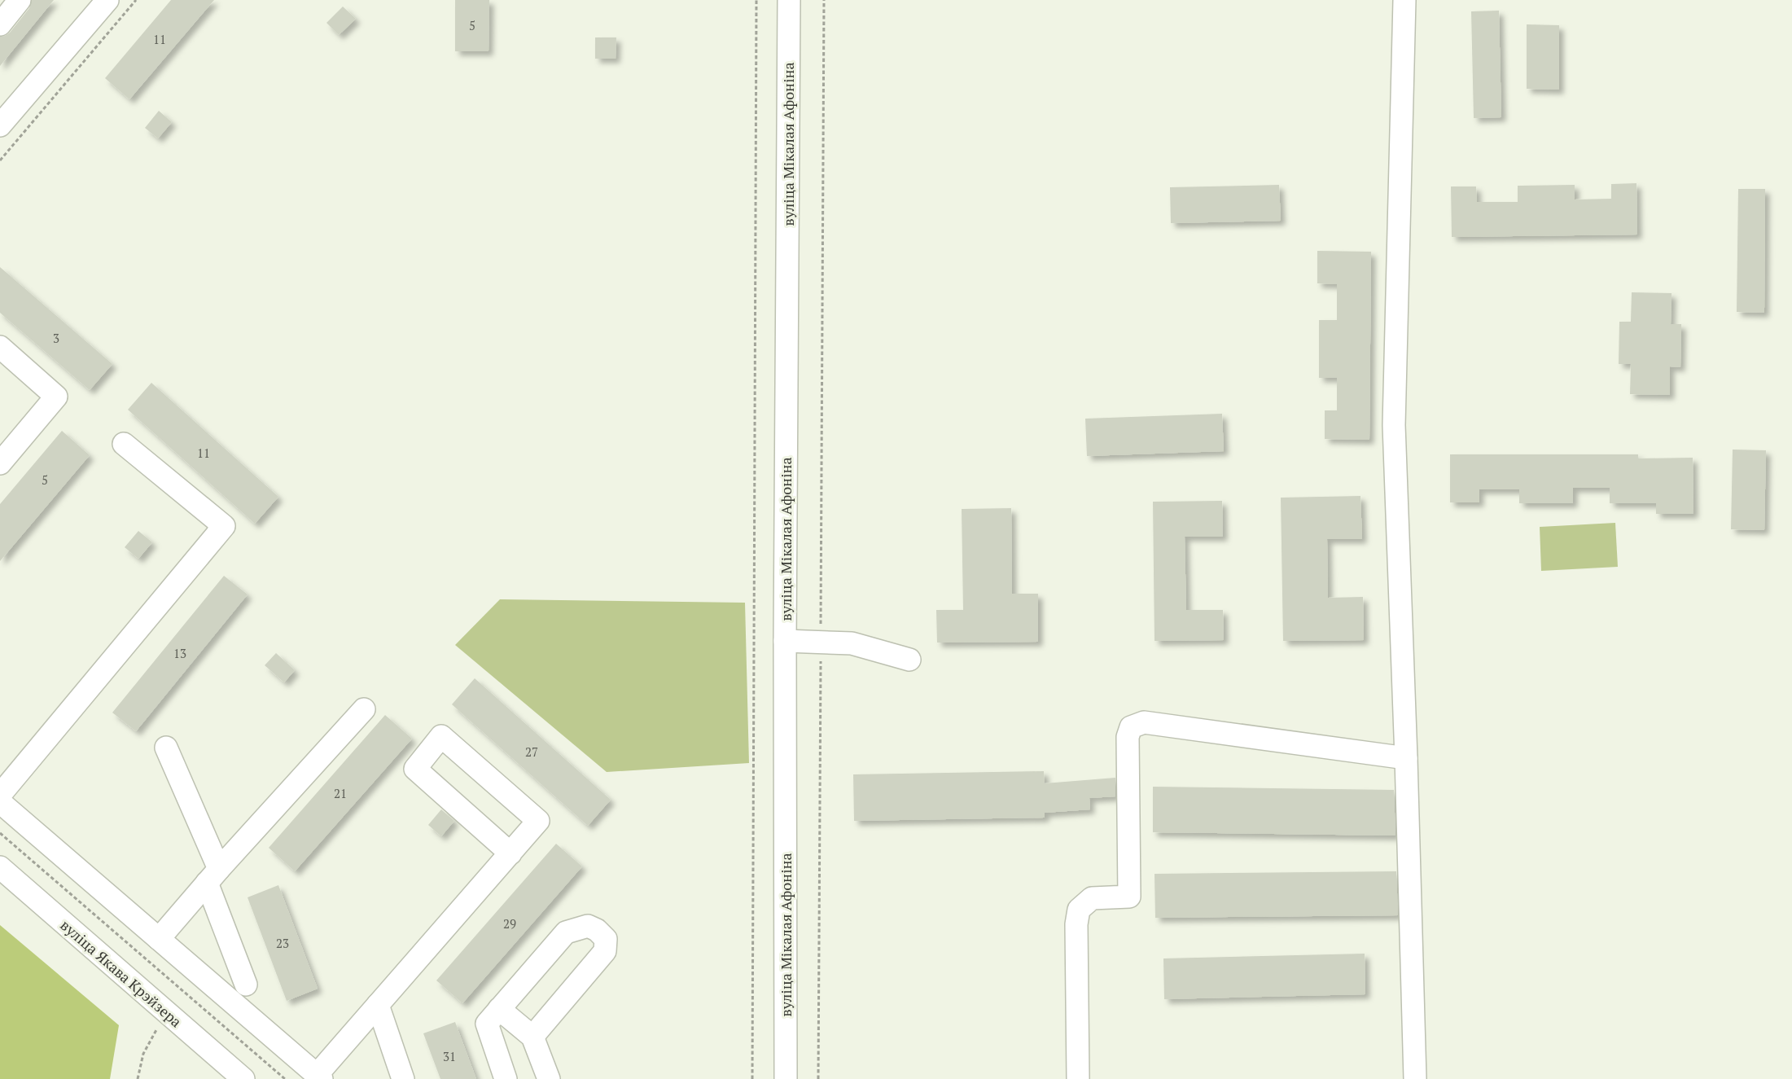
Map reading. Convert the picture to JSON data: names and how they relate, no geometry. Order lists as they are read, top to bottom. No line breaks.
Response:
{"streets":{"street":["вуліца Мікалая Афоніна","вуліца Якава Крэйзера"]},"house_numbers":["5","11","3","11","5","13","27","21","29","23","31"]}
